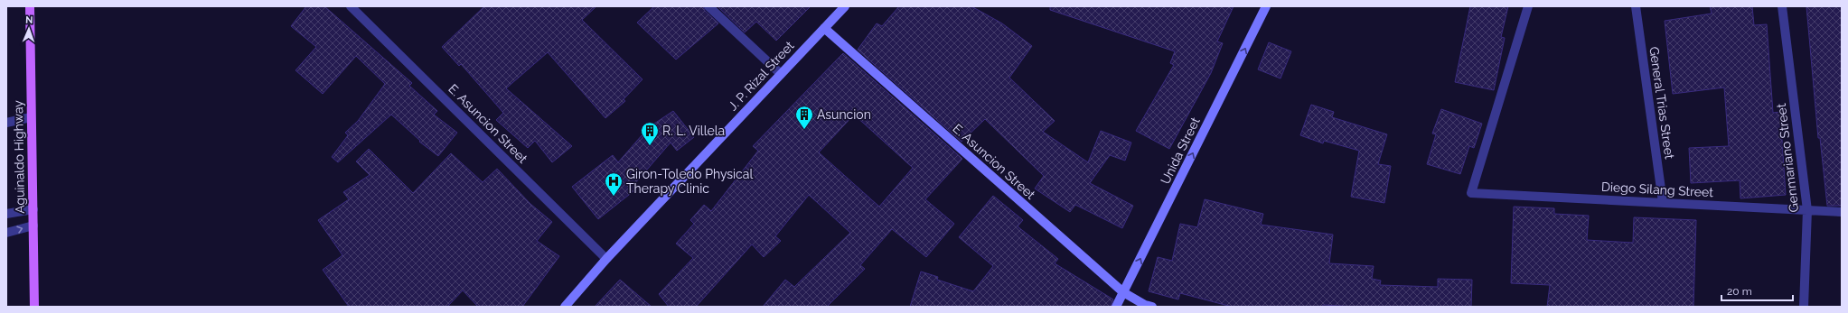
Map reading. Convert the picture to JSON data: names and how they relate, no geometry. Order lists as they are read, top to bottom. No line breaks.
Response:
{"streets":{"main road":["J. P. Rizal Street","E. Asuncion Street","Unida Street","Aguinaldo Highway"],"street":["General Trias Street","Genmariano Street","Diego Silang Street"]},"crossings":[["J. P. Rizal Street","E. Asuncion Street"],["General Trias Street","Diego Silang Street"],["E. Asuncion Street","Unida Street"],["Genmariano Street","Diego Silang Street"]],"one_way":["Unida Street"],"places":{"building":["Asuncion","R. L. Villela"],"hospital":["Giron-Toledo Physical Therapy Clinic"]},"scale_bar":"20 m","north":"top"}
